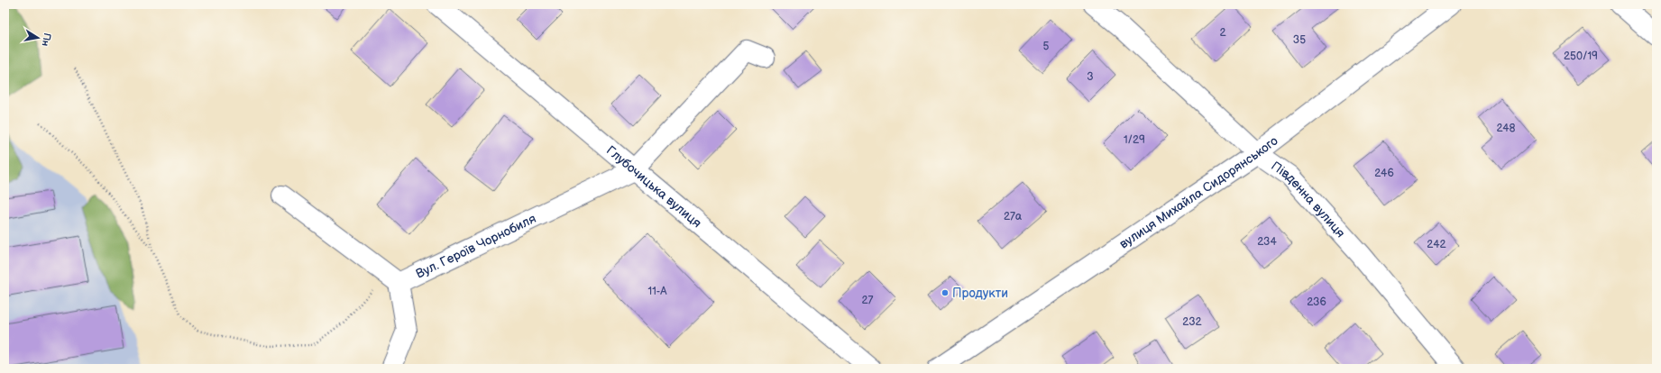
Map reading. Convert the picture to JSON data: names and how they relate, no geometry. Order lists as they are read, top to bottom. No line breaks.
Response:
{"streets":{"street":["Глубочицька вулиця","вулиця Михайла Сидорянського","Південна вулиця","Вул. Героїв Чорнобиля"]},"crossings":[["Глубочицька вулиця","Вул. Героїв Чорнобиля"],["вулиця Михайла Сидорянського","Південна вулиця"]],"places":["Продукти"],"house_numbers":["2","35","5","250/19","3","248","1/29","246","27а","234","242","11-А","27","236","232"],"north":"right"}
